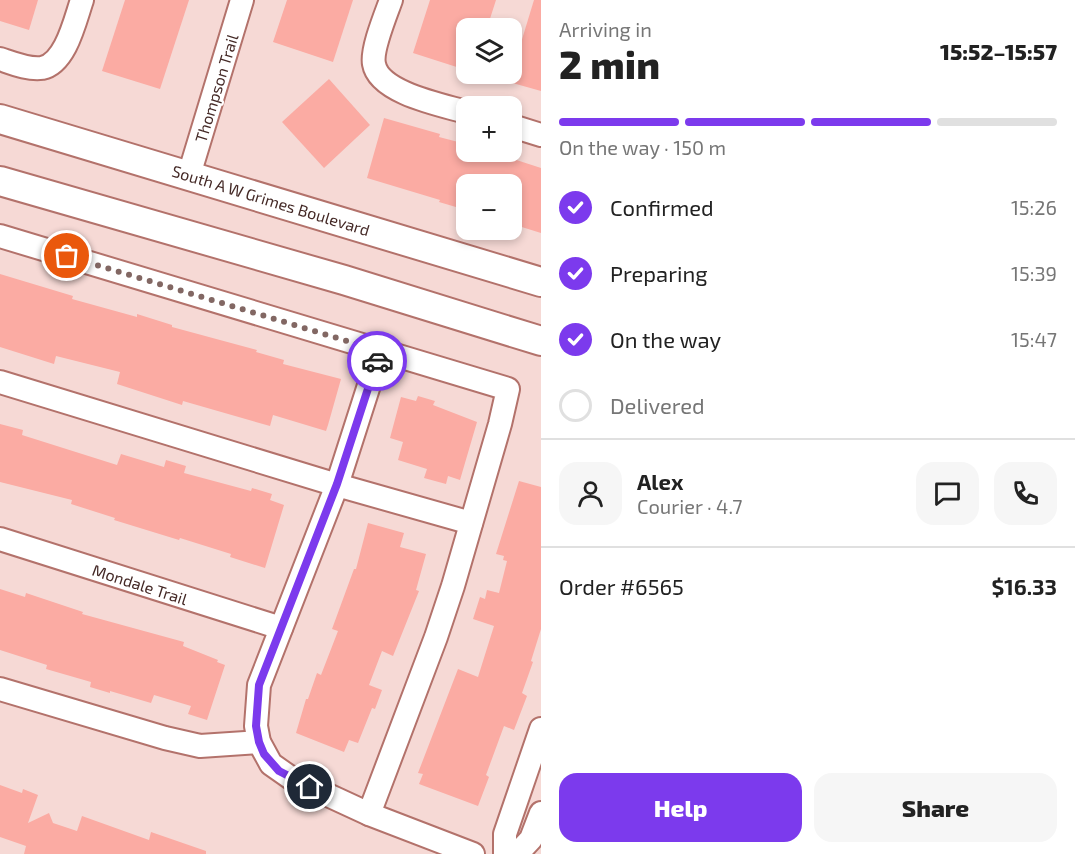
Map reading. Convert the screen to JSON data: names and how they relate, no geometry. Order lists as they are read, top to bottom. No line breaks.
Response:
{"streets":{"main road":["South A W Grimes Boulevard"],"street":["Thompson Trail","Mondale Trail"]},"crossings":[["Thompson Trail","South A W Grimes Boulevard"]],"page":{"heading":["2 min","Arriving in","15:52–15:57"],"panel":["Alex","Courier · 4.7","Order #6565","$16.33"],"map_buttons":["+","−"],"bar":"On the way · 150 m","list":[["Confirmed","15:26"],["Preparing","15:39"],["On the way","15:47"],"Delivered"],"buttons":["Help","Share"]}}
